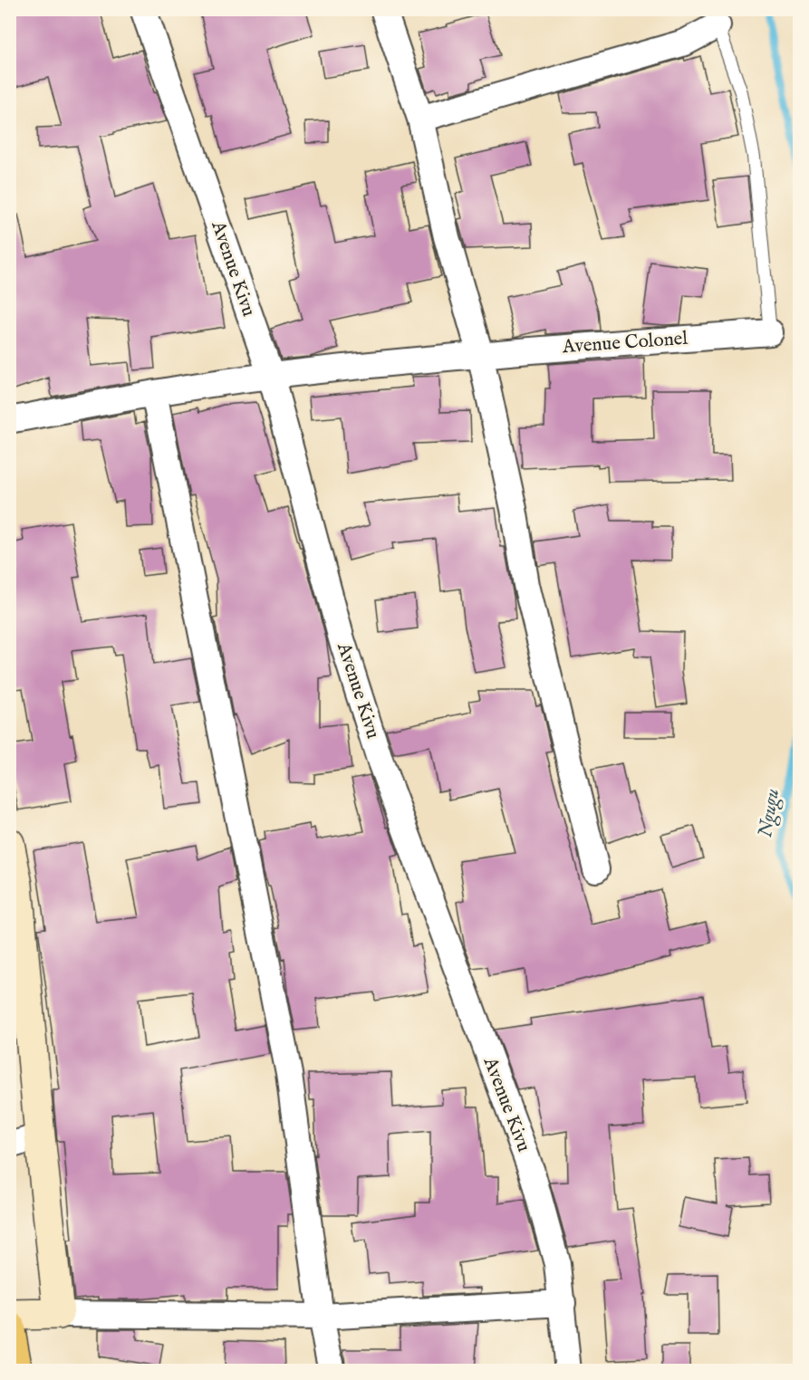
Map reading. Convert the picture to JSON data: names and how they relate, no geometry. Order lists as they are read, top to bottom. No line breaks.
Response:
{"streets":{"street":["Avenue Kivu","Avenue Colonel"]},"crossings":[["Avenue Kivu","Avenue Colonel"]],"water":["Ngugu"]}
